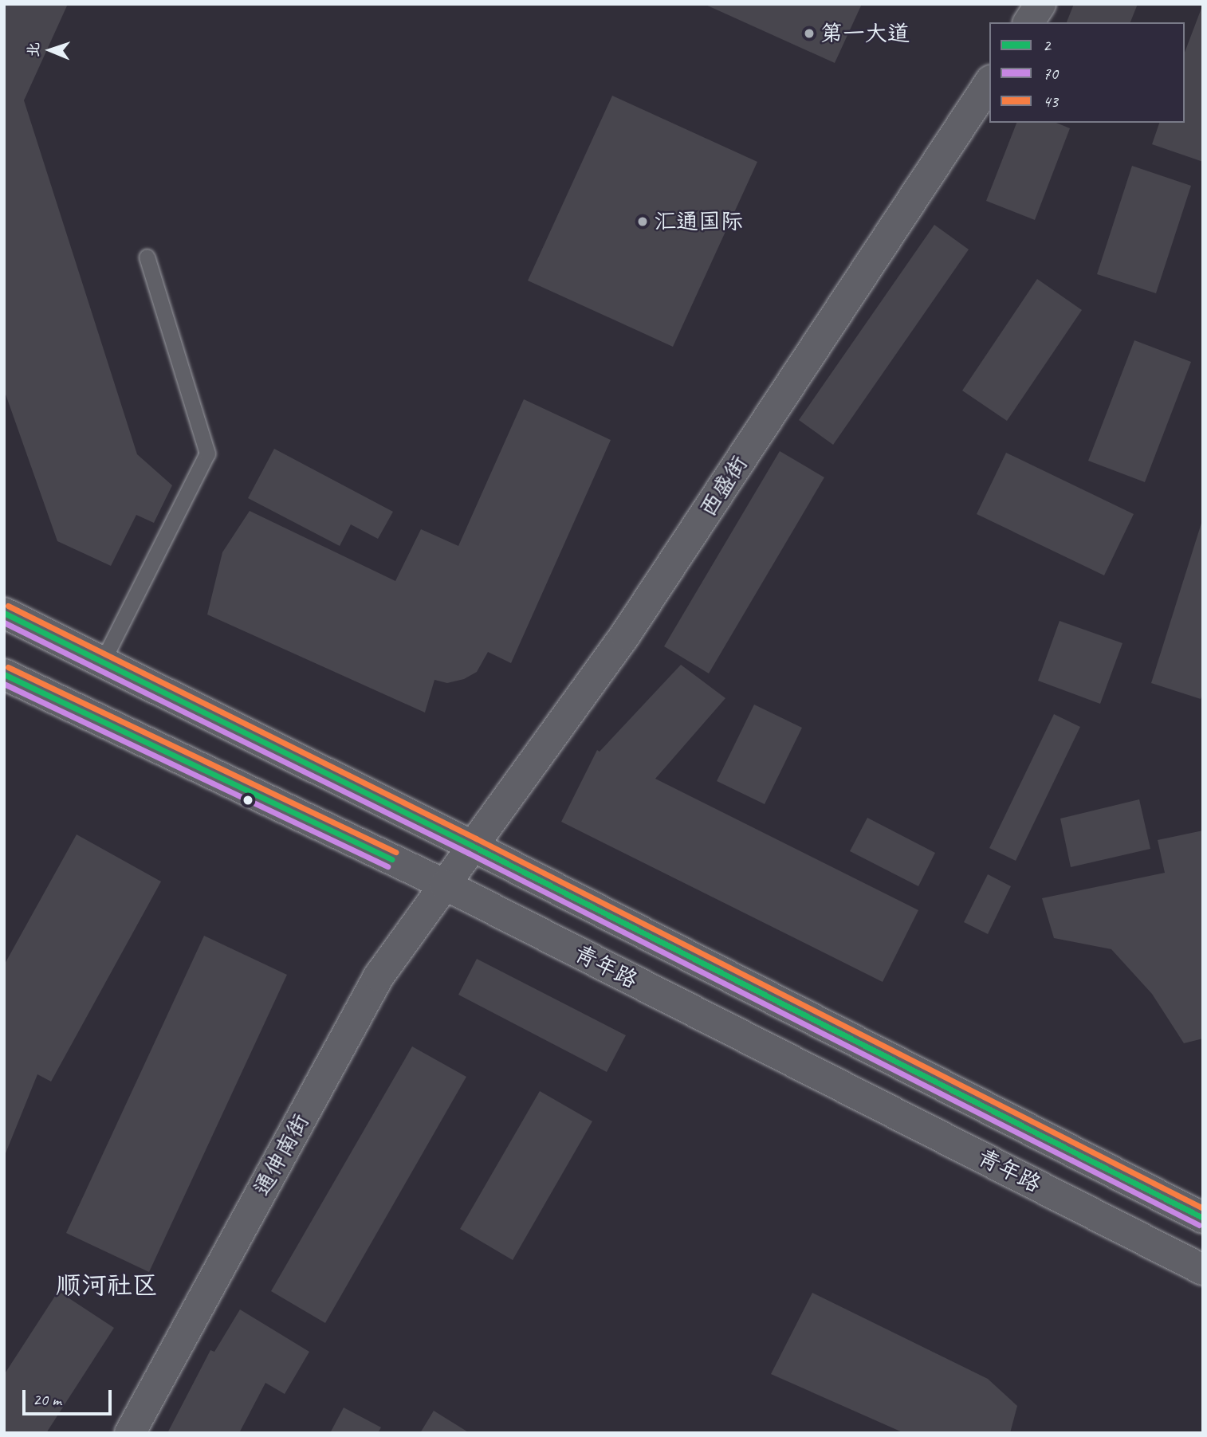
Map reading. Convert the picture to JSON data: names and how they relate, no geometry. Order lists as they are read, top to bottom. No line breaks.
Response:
{"streets":{"main road":["西盛街","青年路","通伸南街"]},"crossings":[["西盛街","青年路"],["西盛街","通伸南街"],["青年路","通伸南街"]],"districts":["顺河社区"],"places":["第一大道","汇通国际"],"lines":["transit line 43","transit line 2","transit line 70"],"legend":["2","70","43"],"scale_bar":"20 m","north":"left"}
